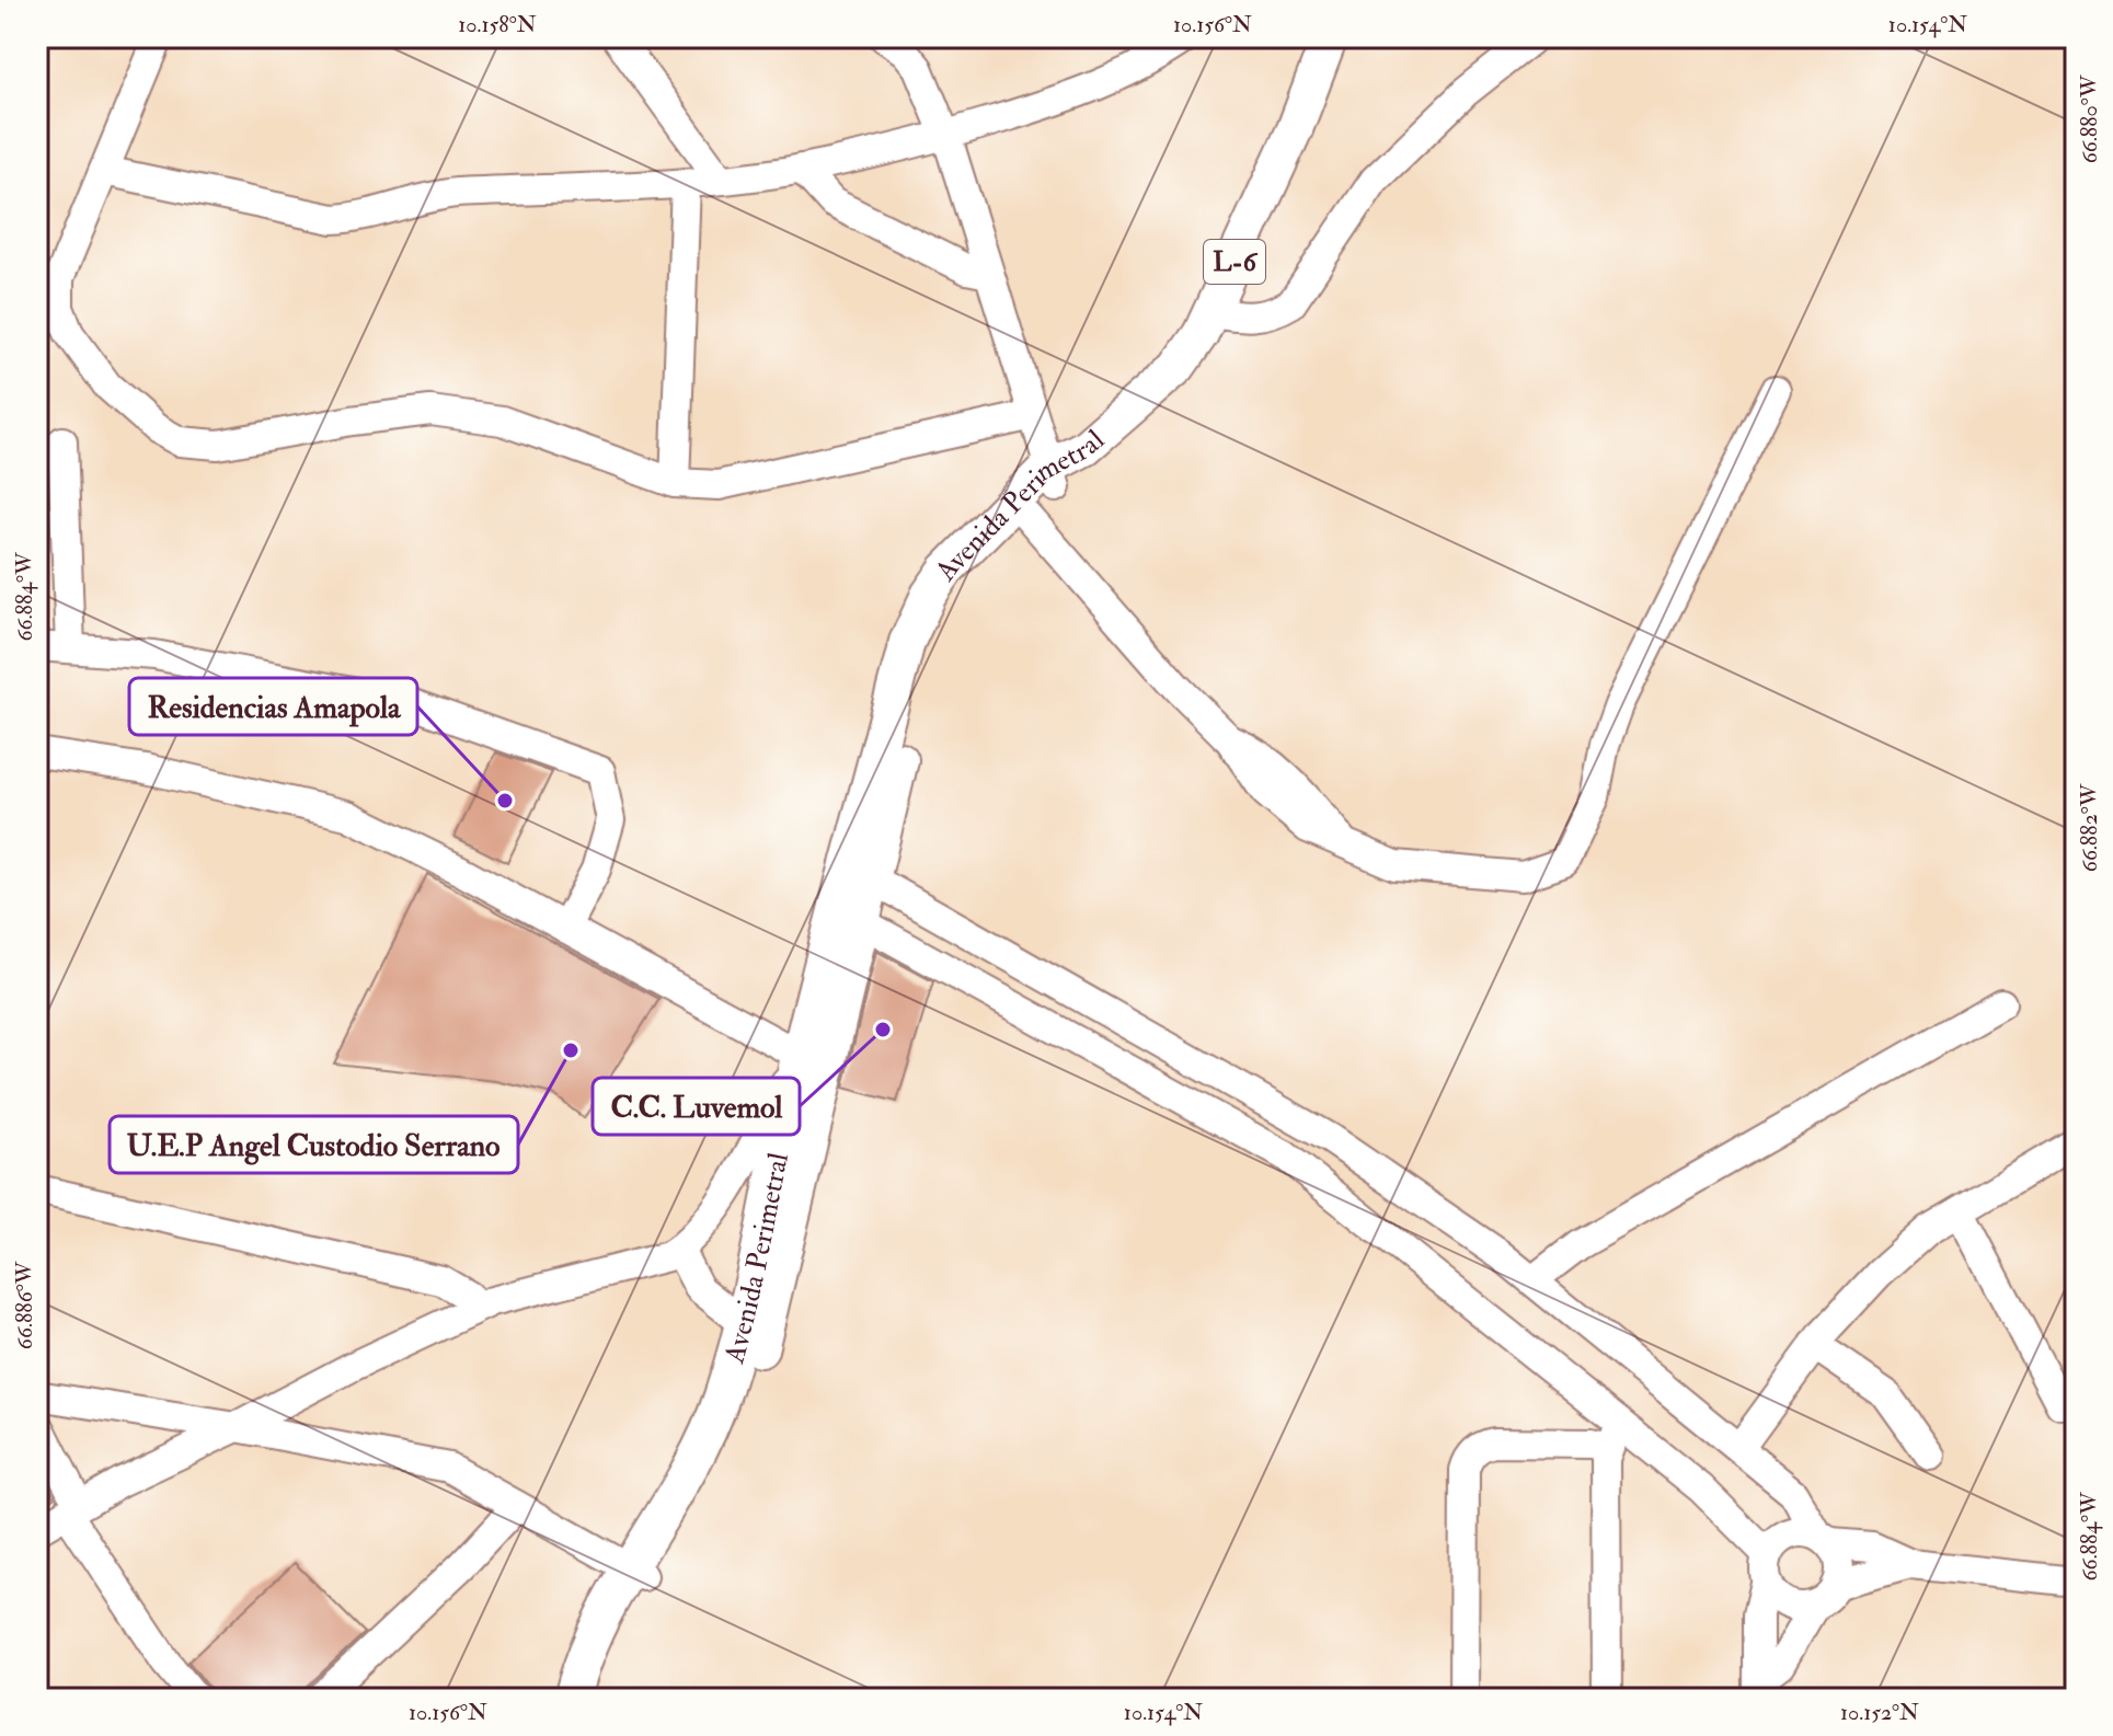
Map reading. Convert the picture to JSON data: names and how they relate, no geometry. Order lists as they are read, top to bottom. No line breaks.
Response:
{"streets":{"main road":["L-6","Avenida Perimetral"]},"crossings":[["L-6","Avenida Perimetral"]],"places":["Residencias Amapola","C.C. Luvemol","U.E.P Angel Custodio Serrano"],"coordinates":["10.158°N","10.156°N","10.154°N","66.880°W","66.884°W","66.882°W","66.886°W","10.152°N"]}
